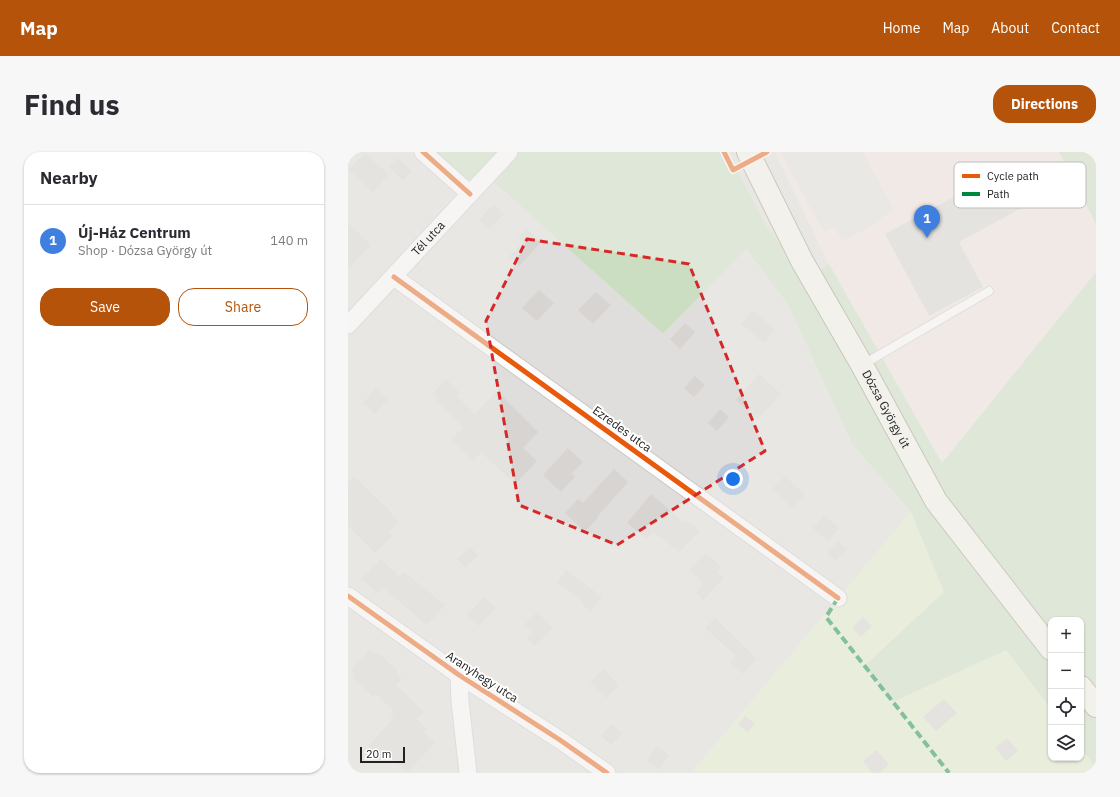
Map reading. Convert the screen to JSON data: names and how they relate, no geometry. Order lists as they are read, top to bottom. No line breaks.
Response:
{"streets":{"main road":["Dózsa György út"],"street":["Tél utca","Ezredes utca","Aranyhegy utca"]},"crossings":[["Tél utca","Ezredes utca"]],"legend":["Cycle path","Path"],"scale_bar":"20 m","page":{"header":"Map","nav":["Home","Map","About","Contact"],"buttons":["Directions",["Save","Share"]],"title":"Find us","heading":"Nearby","list":[{"mark":"1","name":"Új-Ház Centrum","note":"Shop · Dózsa György út","value":"140 m"}],"pins":"1","map_buttons":["+","−"],"scale":"20 m"}}
